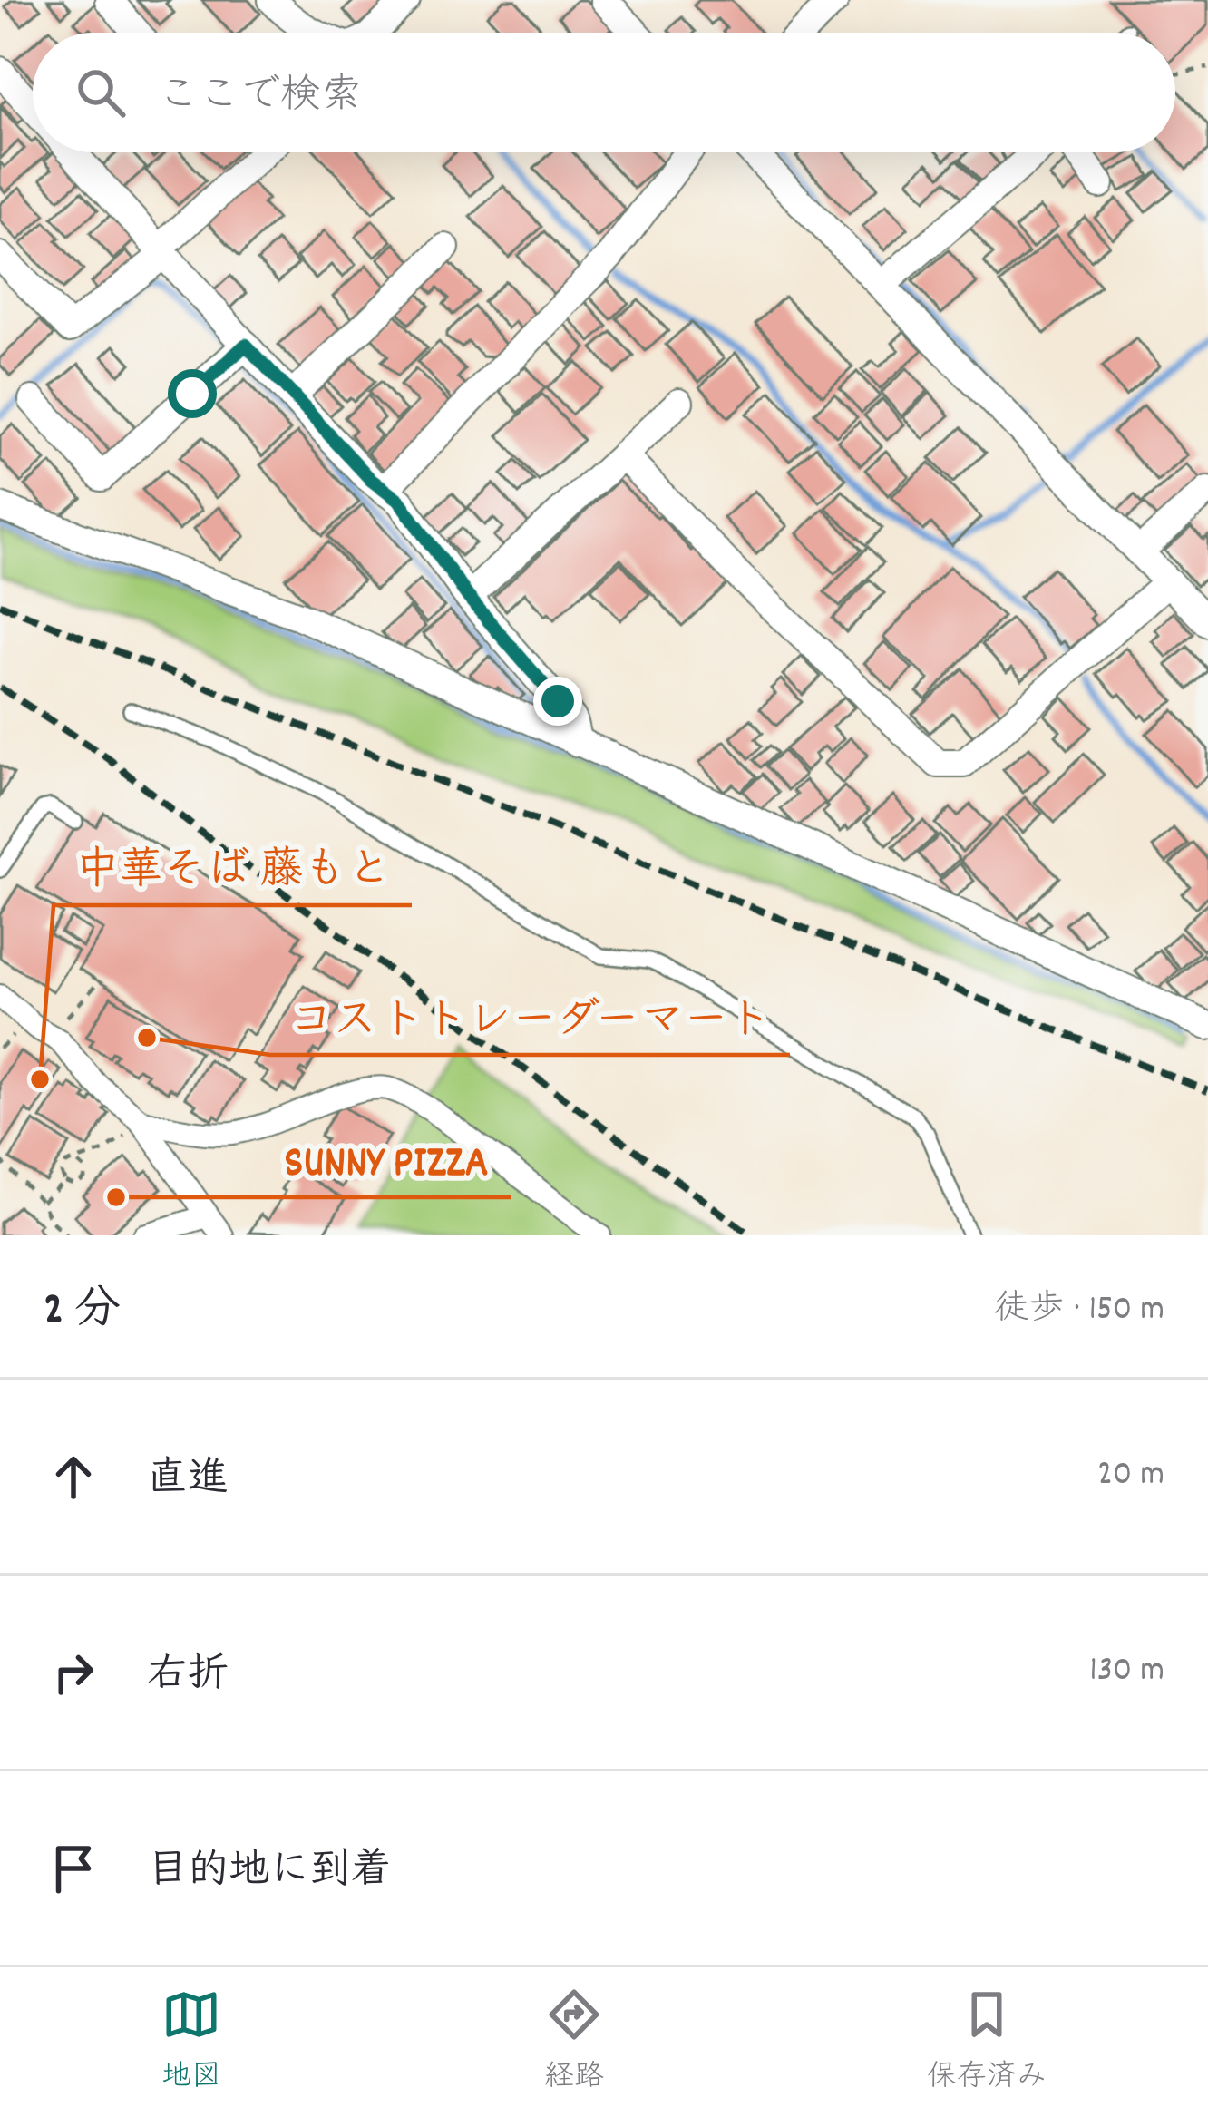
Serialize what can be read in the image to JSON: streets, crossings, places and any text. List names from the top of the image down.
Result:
{
  "places": ["コストトレーダーマート", "中華そば 藤もと", "SUNNY PIZZA"],
  "page": {
    "search": "ここで検索",
    "heading": ["2 分", "徒歩 · 150 m"],
    "list": [
      ["直進", "20 m"],
      ["右折", "130 m"],
      "目的地に到着"
    ],
    "nav": ["地図", "経路", "保存済み"]
  }
}
